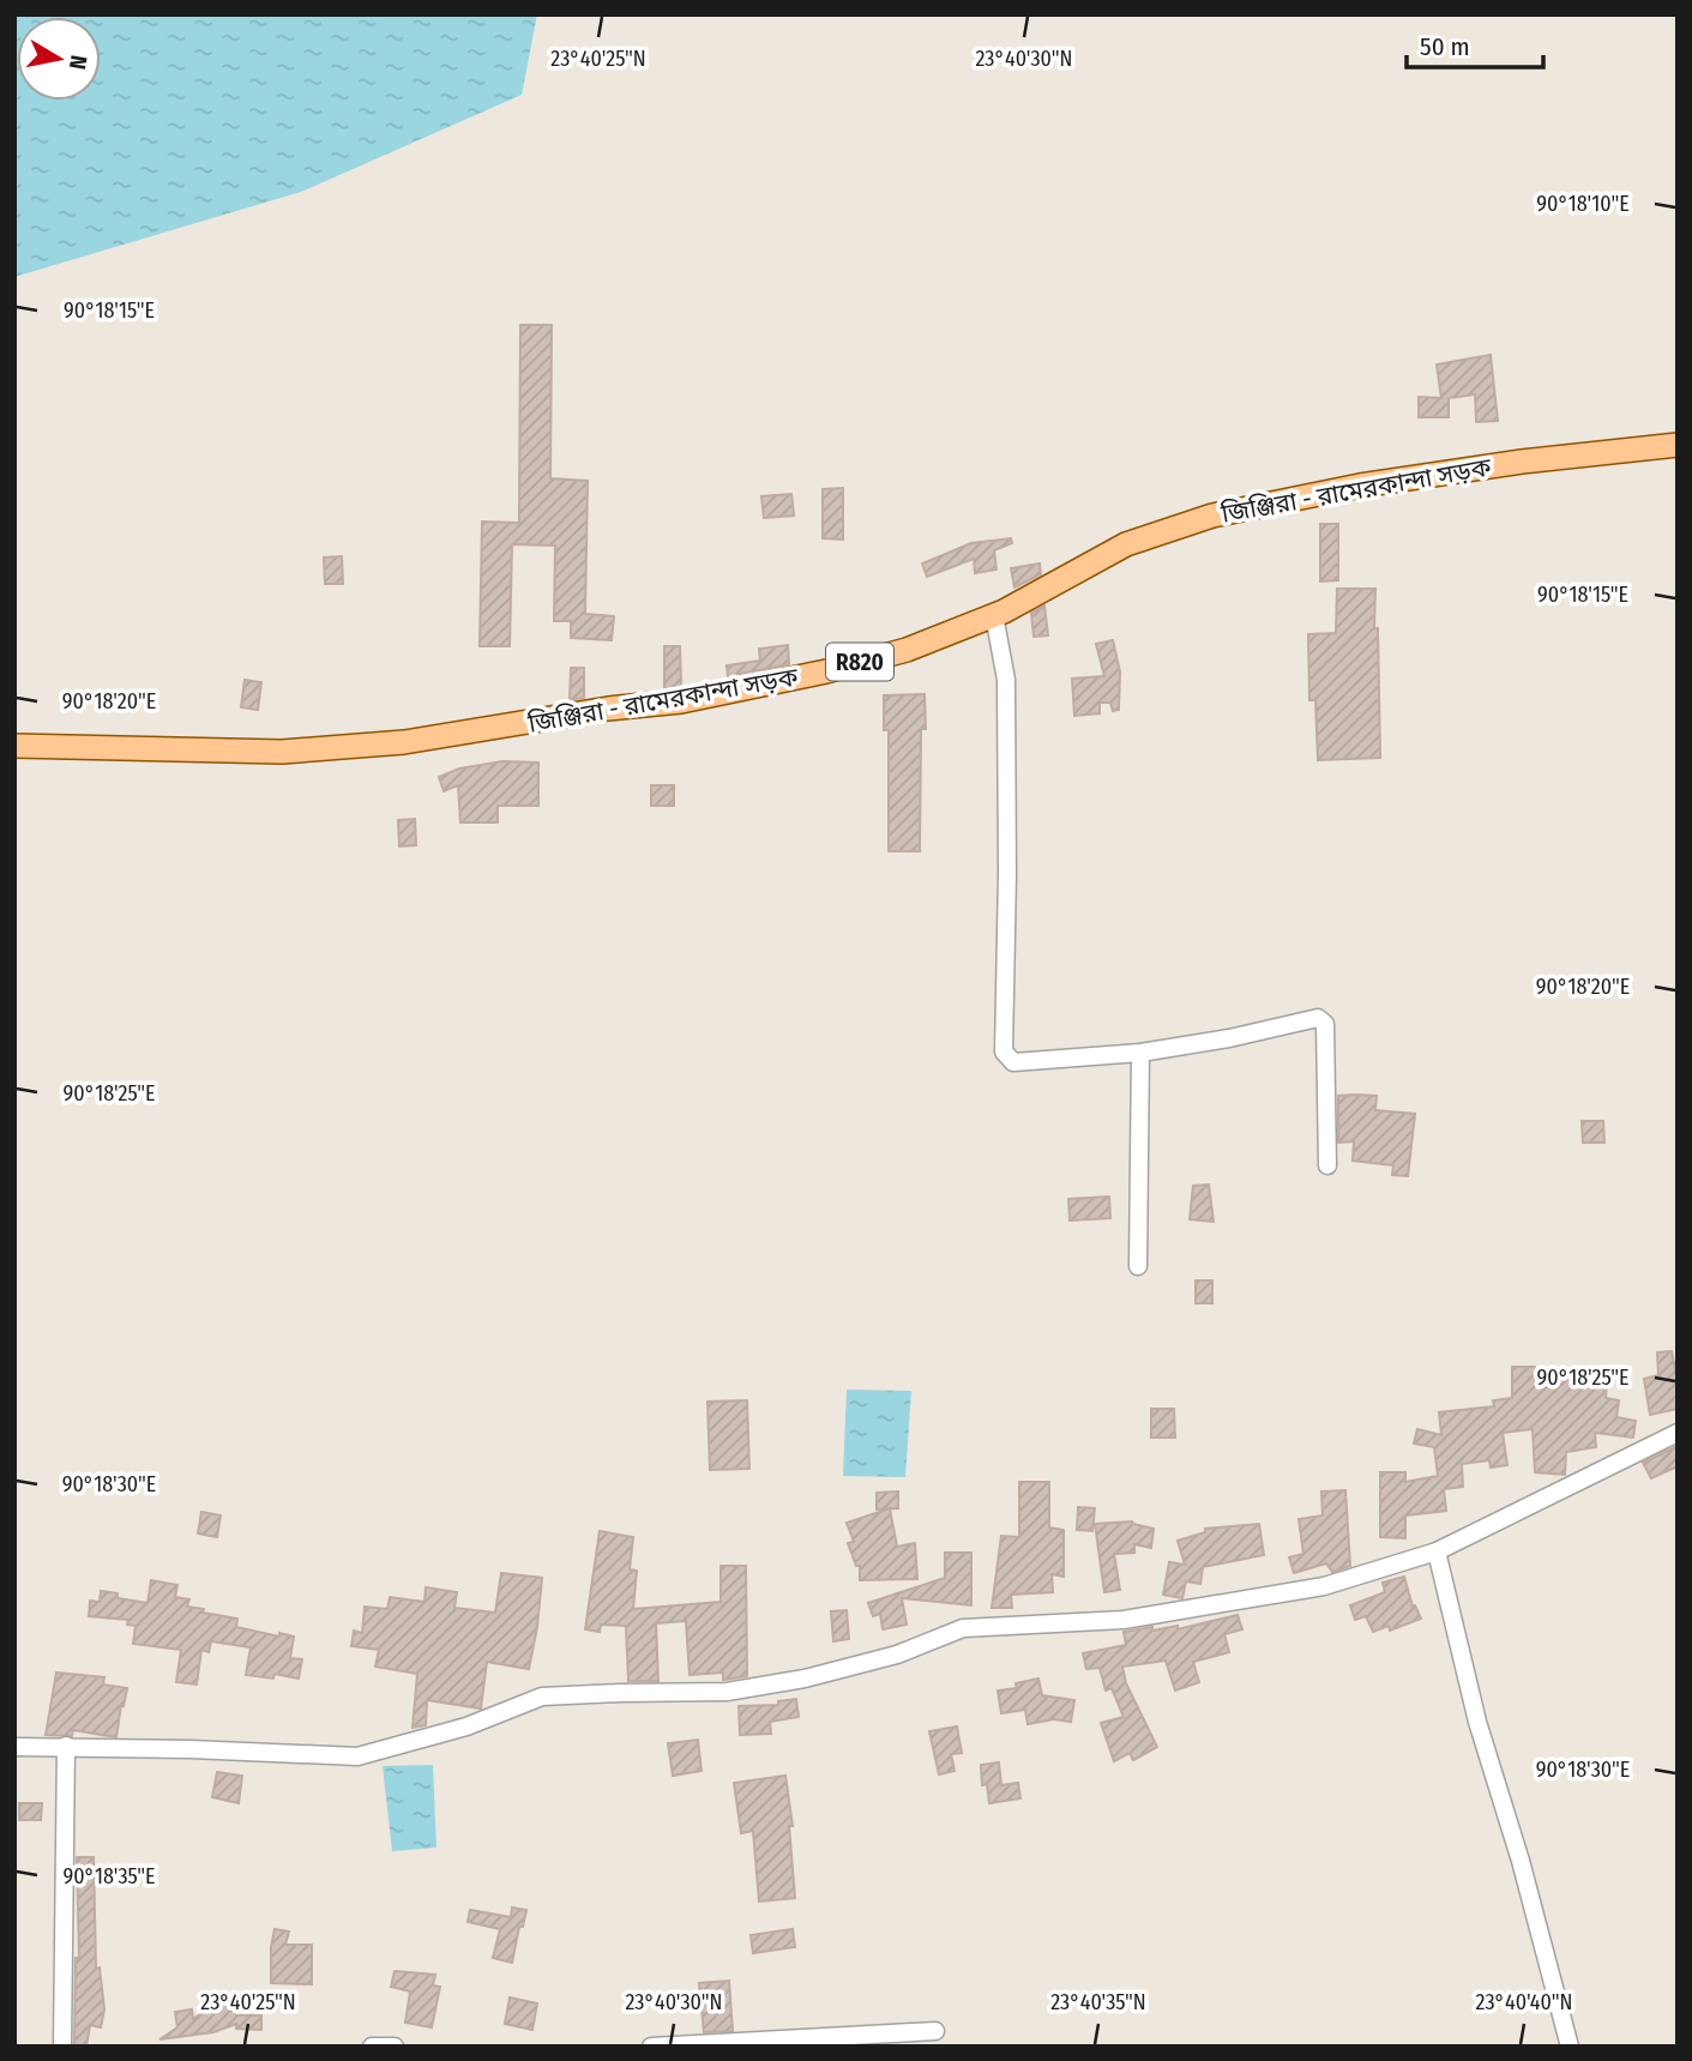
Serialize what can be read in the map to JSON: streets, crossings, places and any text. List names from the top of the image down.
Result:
{
  "streets": {
    "main road": ["জিঞ্জিরা - রামেরকান্দা সড়ক", "R820"]
  },
  "scale_bar": "50 m",
  "north": "right",
  "coordinates": [
    "23°40'25\"N",
    "23°40'30\"N",
    "90°18'10\"E",
    "90°18'15\"E",
    "90°18'20\"E",
    "90°18'25\"E",
    "90°18'30\"E",
    "90°18'35\"E",
    "23°40'35\"N",
    "23°40'40\"N"
  ]
}
